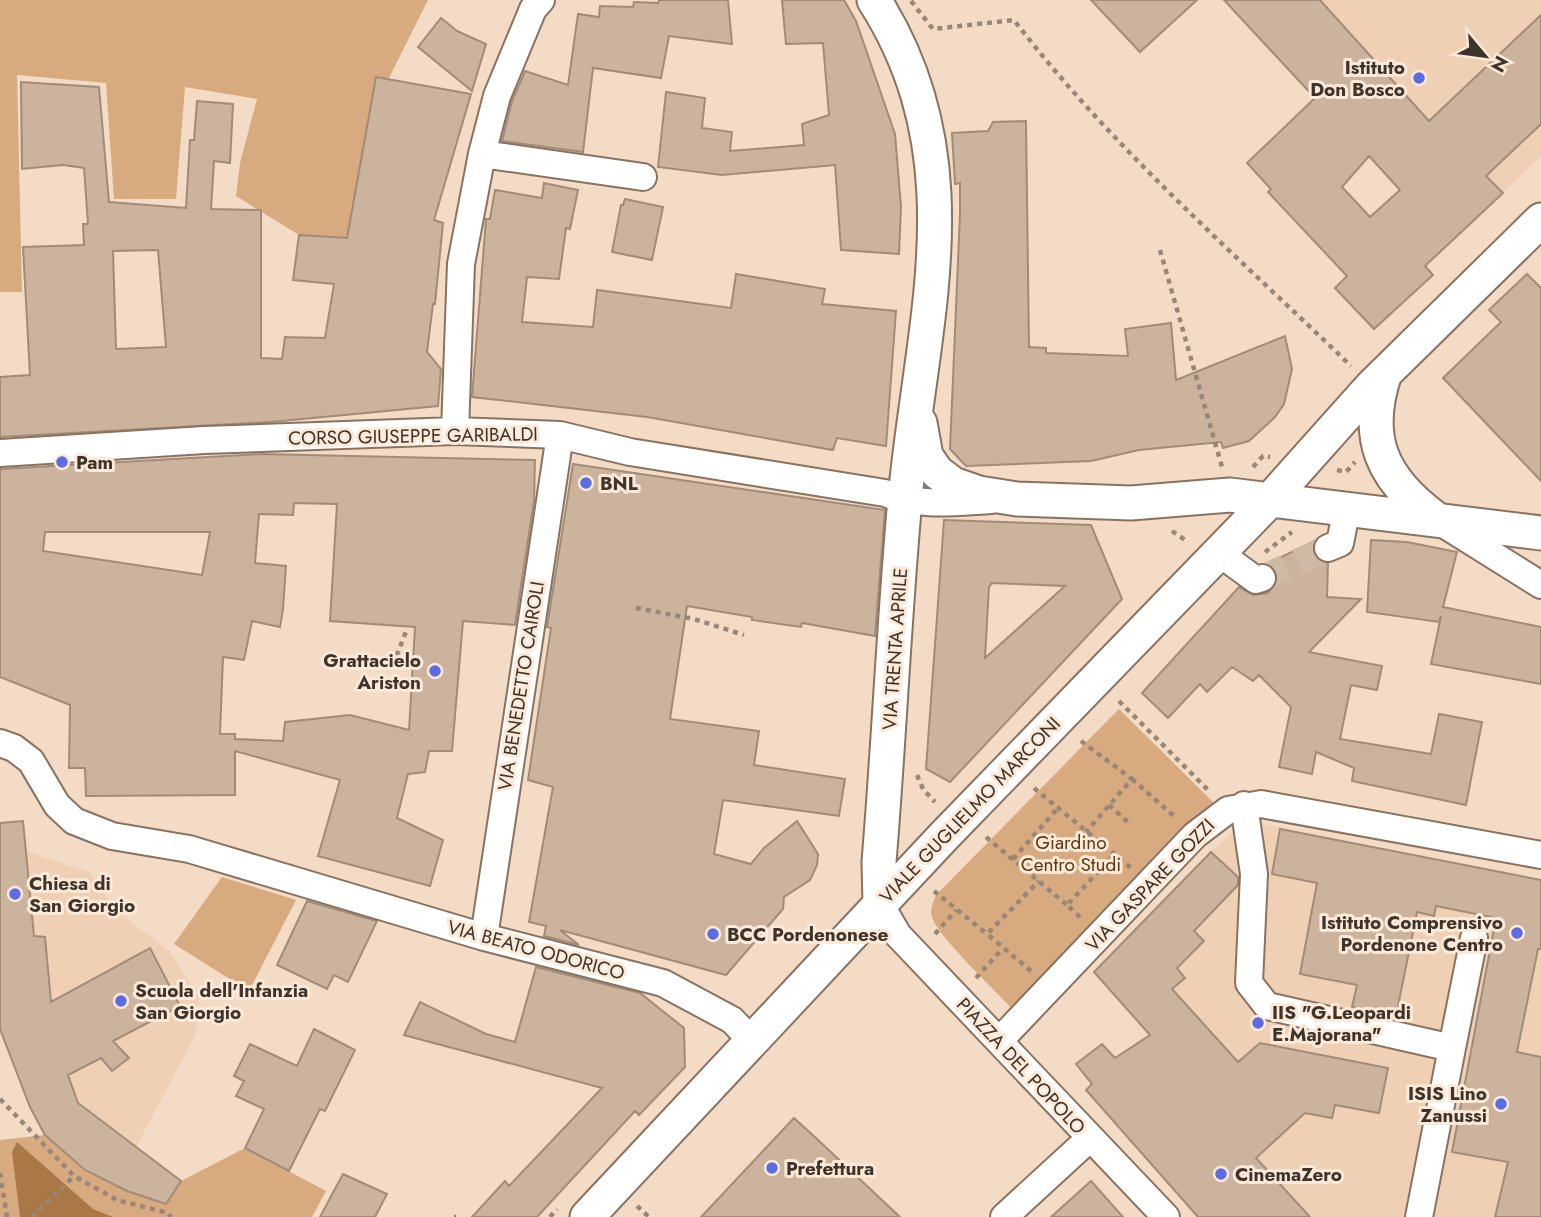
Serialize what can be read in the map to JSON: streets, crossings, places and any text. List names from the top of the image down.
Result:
{
  "streets": {
    "main road": ["VIA TRENTA APRILE", "VIALE GUGLIELMO MARCONI"],
    "street": [
      "CORSO GIUSEPPE GARIBALDI",
      "VIA BENEDETTO CAIROLI",
      "VIA GASPARE GOZZI",
      "VIA BEATO ODORICO",
      "PIAZZA DEL POPOLO"
    ]
  },
  "crossings": [
    ["CORSO GIUSEPPE GARIBALDI", "VIA TRENTA APRILE"],
    ["CORSO GIUSEPPE GARIBALDI", "VIA BENEDETTO CAIROLI"],
    ["VIA TRENTA APRILE", "VIALE GUGLIELMO MARCONI"],
    ["VIA TRENTA APRILE", "PIAZZA DEL POPOLO"],
    ["VIA BENEDETTO CAIROLI", "VIA BEATO ODORICO"],
    ["VIALE GUGLIELMO MARCONI", "VIA BEATO ODORICO"],
    ["VIALE GUGLIELMO MARCONI", "PIAZZA DEL POPOLO"],
    ["VIA GASPARE GOZZI", "PIAZZA DEL POPOLO"]
  ],
  "parks": ["Giardino Centro Studi"],
  "places": [
    "Istituto Don Bosco",
    "Pam",
    "BNL",
    "Grattacielo Ariston",
    "Chiesa di San Giorgio",
    "Istituto Comprensivo Pordenone Centro",
    "BCC Pordenonese",
    "Scuola dell'Infanzia San Giorgio",
    "IIS \"G.Leopardi E.Majorana\"",
    "ISIS Lino Zanussi",
    "Prefettura",
    "CinemaZero"
  ],
  "north": "bottom right"
}
